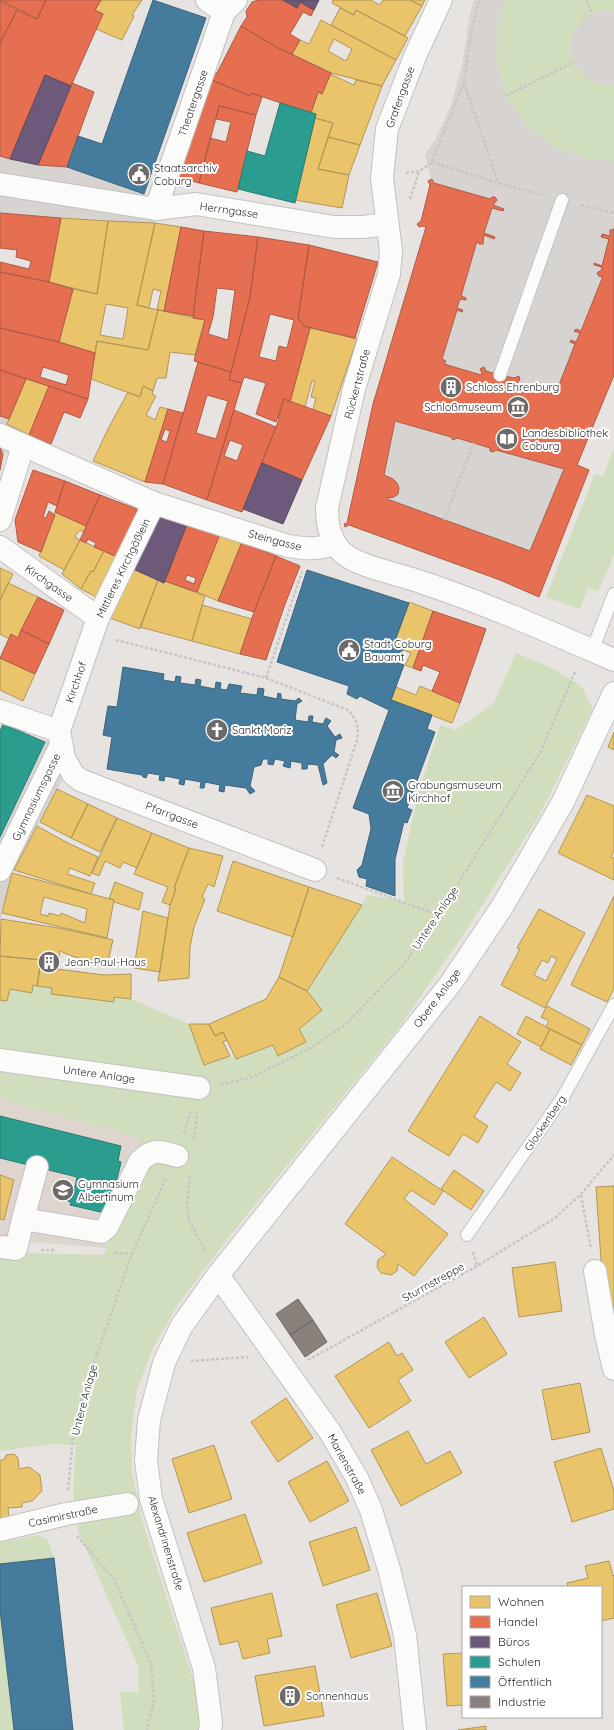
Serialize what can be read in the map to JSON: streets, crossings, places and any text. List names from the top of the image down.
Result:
{
  "streets": {
    "street": [
      "Grafengasse",
      "Theatergasse",
      "Herrngasse",
      "Rückertstraße",
      "Steingasse",
      "Mittleres Kirchgäßlein",
      "Kirchgasse",
      "Kirchhof",
      "Gymnasiumsgasse",
      "Pfarrgasse",
      "Untere Anlage",
      "Obere Anlage",
      "Marienstraße",
      "Casimirstraße",
      "Alexandrinenstraße"
    ],
    "lane": ["Glockenberg"],
    "path": ["Sturmstreppe"]
  },
  "crossings": [
    ["Grafengasse", "Herrngasse"],
    ["Grafengasse", "Rückertstraße"],
    ["Theatergasse", "Herrngasse"],
    ["Herrngasse", "Rückertstraße"],
    ["Rückertstraße", "Steingasse"],
    ["Steingasse", "Mittleres Kirchgäßlein"],
    ["Mittleres Kirchgäßlein", "Kirchgasse"],
    ["Mittleres Kirchgäßlein", "Kirchhof"],
    ["Kirchgasse", "Kirchhof"],
    ["Kirchhof", "Gymnasiumsgasse"],
    ["Kirchhof", "Pfarrgasse"],
    ["Gymnasiumsgasse", "Pfarrgasse"],
    ["Untere Anlage", "Casimirstraße"],
    ["Obere Anlage", "Marienstraße"],
    ["Obere Anlage", "Alexandrinenstraße"],
    ["Sturmstreppe", "Marienstraße"],
    ["Marienstraße", "Alexandrinenstraße"]
  ],
  "places": {
    "public building": ["Staatsarchiv Coburg", "Stadt Coburg Bauamt"],
    "building": ["Schloss Ehrenburg", "Jean-Paul-Haus", "Sonnenhaus"],
    "museum": ["Schloßmuseum", "Grabungsmuseum Kirchhof"],
    "library": ["Landesbibliothek Coburg"],
    "church": ["Sankt Moriz"],
    "school or university": ["Gymnasium Albertinum"]
  },
  "legend": [
    "Wohnen",
    "Handel",
    "Büros",
    "Schulen",
    "Öffentlich",
    "Industrie"
  ]
}
